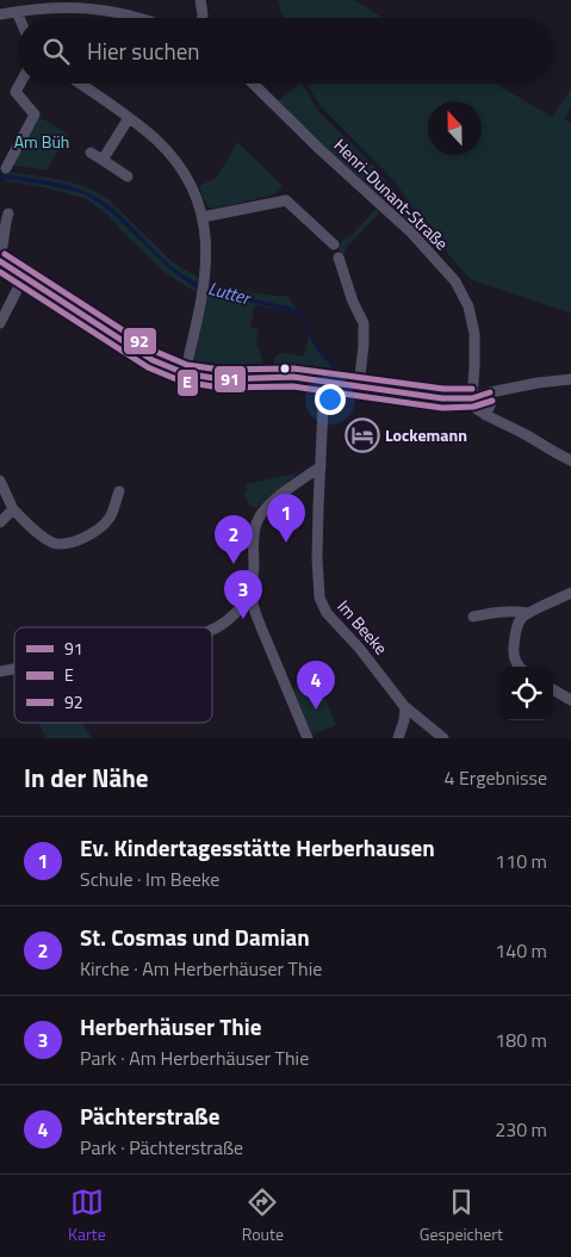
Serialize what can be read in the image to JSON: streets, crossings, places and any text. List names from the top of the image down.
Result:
{
  "streets": {
    "street": ["Henri-Dunant-Straße", "Im Beeke"]
  },
  "water": ["Lutter"],
  "parks": ["Am Büh"],
  "places": {
    "hotel": ["Lockemann"]
  },
  "lines": ["transit line 92", "transit line 91", "transit line E"],
  "legend": ["91", "E", "92"],
  "north": "top",
  "page": {
    "search": "Hier suchen",
    "pins": [
      "1",
      "2",
      "3",
      "4"
    ],
    "heading": ["In der Nähe", "4 Ergebnisse"],
    "list": [
      {
        "mark": "1",
        "name": "Ev. Kindertagesstätte Herberhausen",
        "note": "Schule · Im Beeke",
        "value": "110 m"
      },
      {
        "mark": "2",
        "name": "St. Cosmas und Damian",
        "note": "Kirche · Am Herberhäuser Thie",
        "value": "140 m"
      },
      {
        "mark": "3",
        "name": "Herberhäuser Thie",
        "note": "Park · Am Herberhäuser Thie",
        "value": "180 m"
      },
      {
        "mark": "4",
        "name": "Pächterstraße",
        "note": "Park · Pächterstraße",
        "value": "230 m"
      }
    ],
    "nav": ["Karte", "Route", "Gespeichert"]
  }
}
